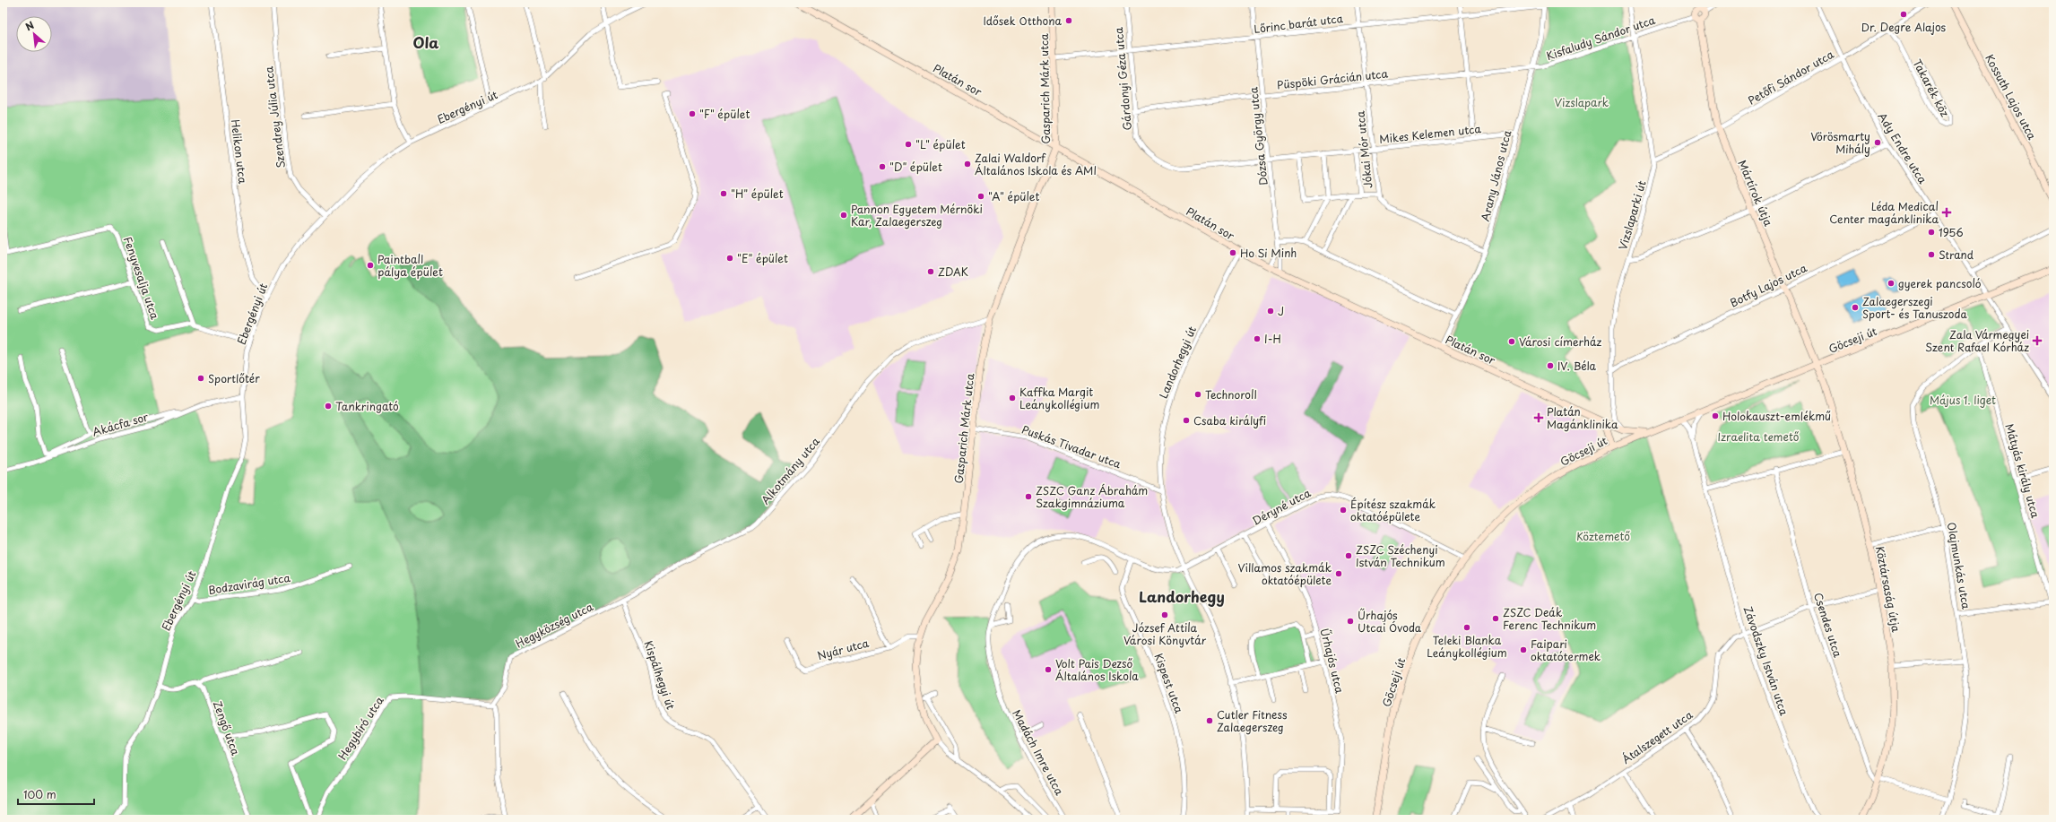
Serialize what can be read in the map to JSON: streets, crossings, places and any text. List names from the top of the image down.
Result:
{
  "streets": {
    "street": [
      "Lőrinc barát utca",
      "Kisfaludy Sándor utca",
      "Petőfi Sándor utca",
      "Gárdonyi Géza utca",
      "Püspöki Grácián utca",
      "Platán sor",
      "Takarék köz",
      "Gasparich Márk utca",
      "Kossuth Lajos utca",
      "Ebergényi út",
      "Szendrey Júlia utca",
      "Mikes Kelemen utca",
      "Dózsa György utca",
      "Ady Endre utca",
      "Jókai Mór utca",
      "Helikon utca",
      "Arany János utca",
      "Mártírok útja",
      "Vizslaparki út",
      "Fenyvesalja utca",
      "Botfy Lajos utca",
      "Göcseji út",
      "Landorhegyi út",
      "Akácfa sor",
      "Puskás Tivadar utca",
      "Alkotmány utca",
      "Mátyás király utca",
      "Déryné utca",
      "Olajmunkás utca",
      "Bodzavirág utca",
      "Köztársaság útja",
      "Hegyközség utca",
      "Csendes utca",
      "Nyár utca",
      "Űrhajós utca",
      "Závodszky István utca",
      "Kispálhegyi út",
      "Kispest utca",
      "Zengő utca",
      "Hegybíró utca",
      "Átalszegett utca",
      "Madách Imre utca"
    ]
  },
  "crossings": [
    ["Lőrinc barát utca", "Gárdonyi Géza utca"],
    ["Lőrinc barát utca", "Gasparich Márk utca"],
    ["Lőrinc barát utca", "Dózsa György utca"],
    ["Lőrinc barát utca", "Jókai Mór utca"],
    ["Lőrinc barát utca", "Arany János utca"],
    ["Kisfaludy Sándor utca", "Püspöki Grácián utca"],
    ["Kisfaludy Sándor utca", "Arany János utca"],
    ["Kisfaludy Sándor utca", "Vizslaparki út"],
    ["Petőfi Sándor utca", "Takarék köz"],
    ["Petőfi Sándor utca", "Ady Endre utca"],
    ["Petőfi Sándor utca", "Mártírok útja"],
    ["Petőfi Sándor utca", "Vizslaparki út"],
    ["Gárdonyi Géza utca", "Püspöki Grácián utca"],
    ["Gárdonyi Géza utca", "Mikes Kelemen utca"],
    ["Püspöki Grácián utca", "Dózsa György utca"],
    ["Püspöki Grácián utca", "Jókai Mór utca"],
    ["Püspöki Grácián utca", "Arany János utca"],
    ["Platán sor", "Gasparich Márk utca"],
    ["Platán sor", "Dózsa György utca"],
    ["Platán sor", "Arany János utca"],
    ["Platán sor", "Vizslaparki út"],
    ["Platán sor", "Göcseji út"],
    ["Platán sor", "Landorhegyi út"],
    ["Gasparich Márk utca", "Puskás Tivadar utca"],
    ["Gasparich Márk utca", "Alkotmány utca"],
    ["Gasparich Márk utca", "Nyár utca"],
    ["Ebergényi út", "Szendrey Júlia utca"],
    ["Ebergényi út", "Helikon utca"],
    ["Ebergényi út", "Fenyvesalja utca"],
    ["Ebergényi út", "Akácfa sor"],
    ["Ebergényi út", "Bodzavirág utca"],
    ["Mikes Kelemen utca", "Dózsa György utca"],
    ["Mikes Kelemen utca", "Jókai Mór utca"],
    ["Mikes Kelemen utca", "Arany János utca"],
    ["Ady Endre utca", "Botfy Lajos utca"],
    ["Ady Endre utca", "Göcseji út"],
    ["Ady Endre utca", "Olajmunkás utca"],
    ["Jókai Mór utca", "Arany János utca"],
    ["Mártírok útja", "Botfy Lajos utca"],
    ["Mártírok útja", "Göcseji út"],
    ["Mártírok útja", "Köztársaság útja"],
    ["Vizslaparki út", "Botfy Lajos utca"],
    ["Göcseji út", "Déryné utca"],
    ["Göcseji út", "Köztársaság útja"],
    ["Göcseji út", "Závodszky István utca"],
    ["Landorhegyi út", "Puskás Tivadar utca"],
    ["Landorhegyi út", "Déryné utca"],
    ["Landorhegyi út", "Madách Imre utca"],
    ["Alkotmány utca", "Hegyközség utca"],
    ["Alkotmány utca", "Kispálhegyi út"],
    ["Mátyás király utca", "Olajmunkás utca"],
    ["Déryné utca", "Űrhajós utca"],
    ["Déryné utca", "Madách Imre utca"],
    ["Köztársaság útja", "Csendes utca"],
    ["Köztársaság útja", "Átalszegett utca"],
    ["Hegyközség utca", "Kispálhegyi út"],
    ["Hegyközség utca", "Hegybíró utca"],
    ["Csendes utca", "Átalszegett utca"],
    ["Závodszky István utca", "Átalszegett utca"],
    ["Kispest utca", "Madách Imre utca"]
  ],
  "districts": ["Ola", "Landorhegy"],
  "parks": [
    "Vizslapark",
    "Május 1. liget",
    "Izraelita temető",
    "Köztemető"
  ],
  "places": {
    "other": [
      "Dr. Degre Alajos",
      "Idősek Otthona",
      "\"F\" épület",
      "Vörösmarty Mihály",
      "\"L\" épület",
      "Zalai Waldorf Általános Iskola és AMI",
      "\"D\" épület",
      "\"H\" épület",
      "\"A\" épület",
      "Pannon Egyetem Mérnöki Kar, Zalaegerszeg",
      "1956",
      "Ho Si Minh",
      "Strand",
      "\"E\" épület",
      "Paintball pálya épület",
      "ZDAK",
      "gyerek pancsoló",
      "Zalaegerszegi Sport- és Tanuszoda",
      "J",
      "I-H",
      "Városi címerház",
      "IV. Béla",
      "Sportlőtér",
      "Technoroll",
      "Kaffka Margit Leánykollégium",
      "Tankringató",
      "Holokauszt-emlékmű",
      "Csaba királyfi",
      "ZSZC Ganz Ábrahám Szakgimnáziuma",
      "Építész szakmák oktatóépülete",
      "ZSZC Széchenyi István Technikum",
      "Villamos szakmák oktatóépülete",
      "József Attila Városi Könyvtár",
      "ZSZC Deák Ferenc Technikum",
      "Űrhajós Utcai Óvoda",
      "Teleki Blanka Leánykollégium",
      "Faipari oktatótermek",
      "Volt Pais Dezső Általános Iskola",
      "Cutler Fitness Zalaegerszeg"
    ],
    "health": ["Léda Medical Center magánklinika", "Zala Vármegyei Szent Rafael Kórház", "Platán Magánklinika"]
  },
  "scale_bar": "100 m",
  "north": "top left"
}
